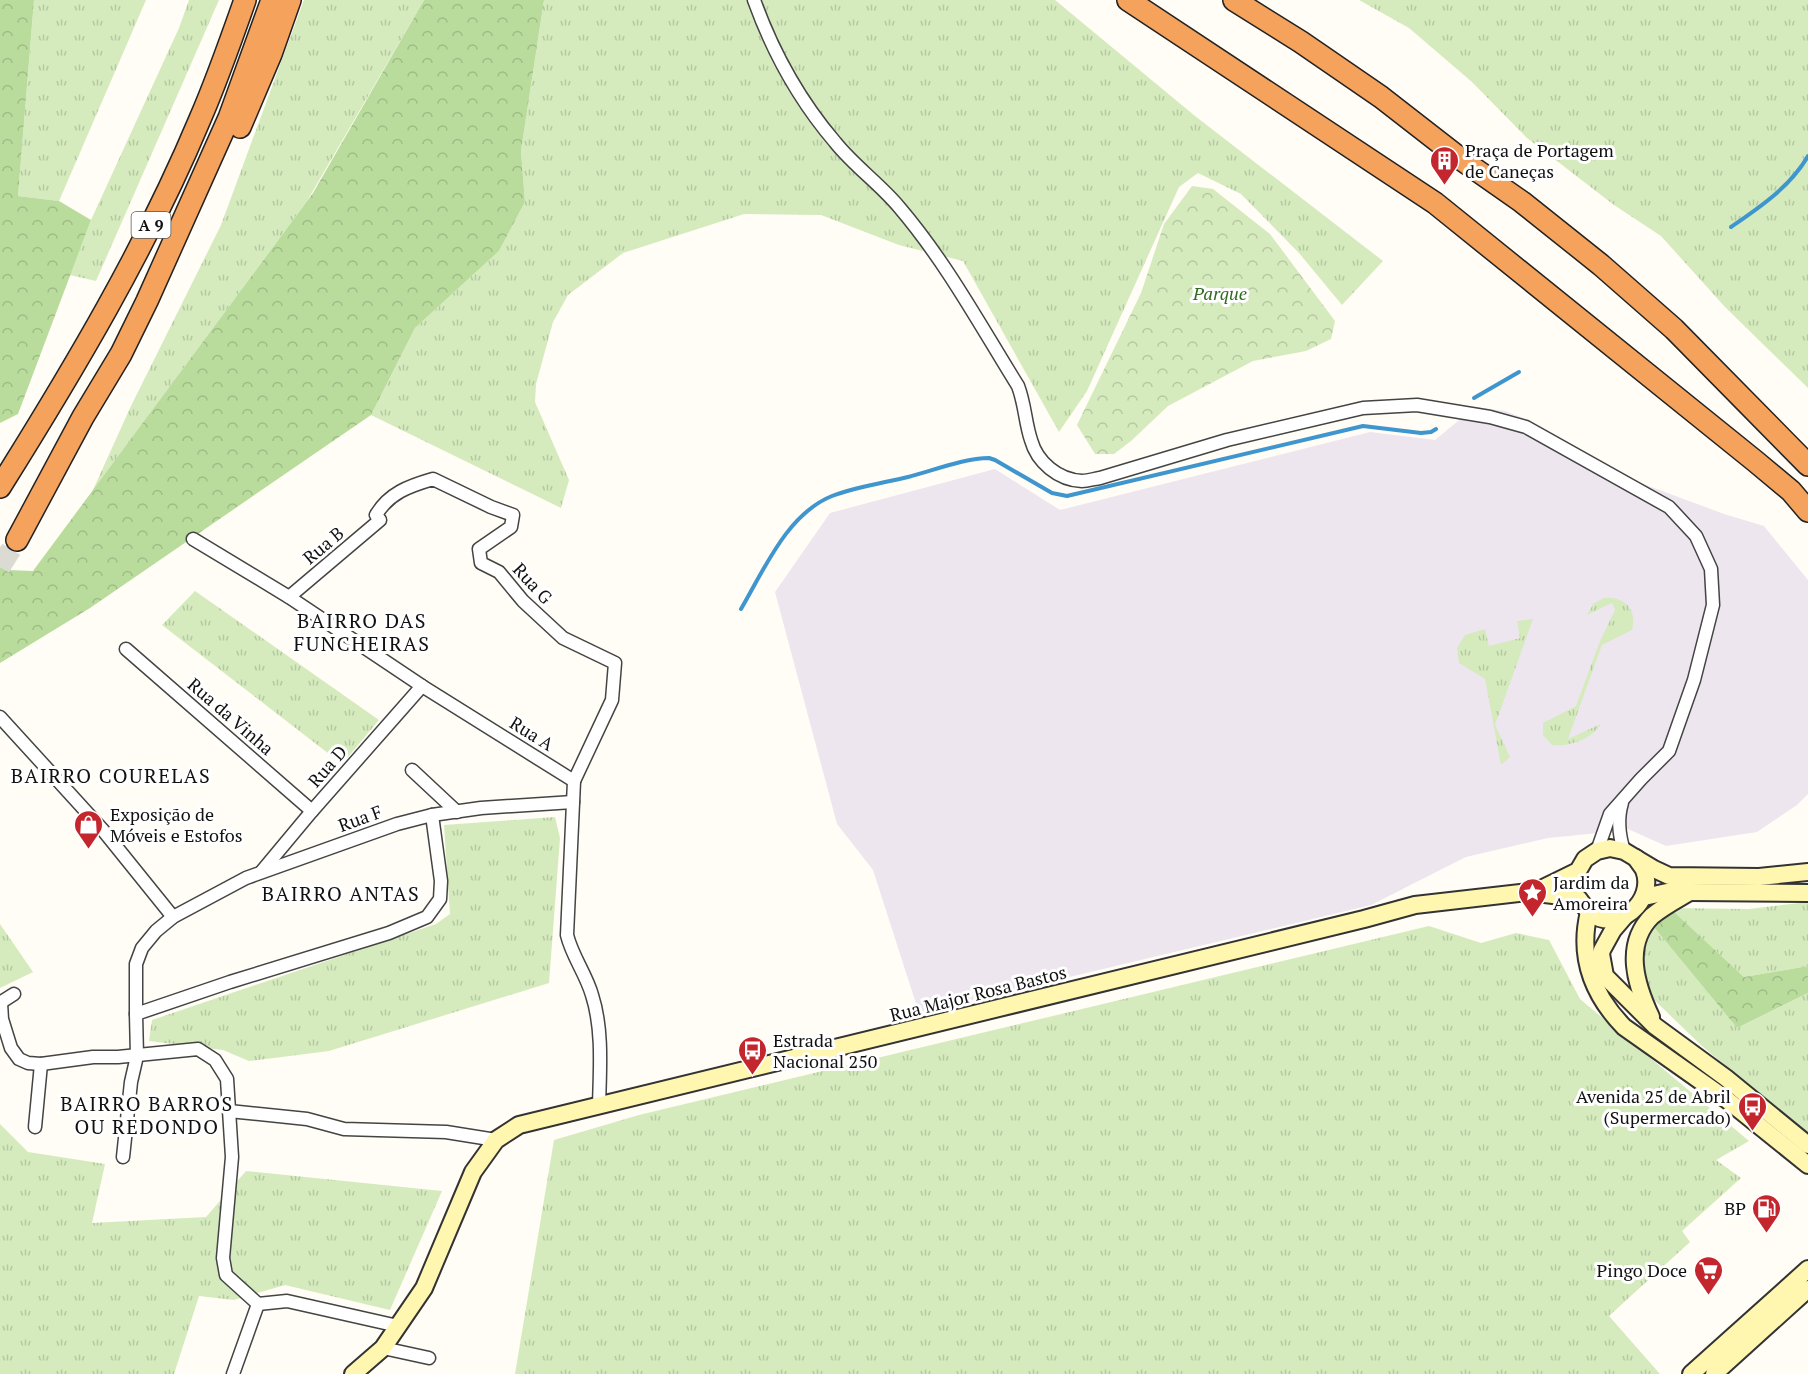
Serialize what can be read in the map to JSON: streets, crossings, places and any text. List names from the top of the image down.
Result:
{
  "streets": {
    "highway": ["A 9"],
    "main road": ["Rua Major Rosa Bastos"],
    "street": [
      "Rua B",
      "Rua G",
      "Rua da Vinha",
      "Rua A",
      "Rua D",
      "Rua F"
    ]
  },
  "crossings": [
    ["Rua B", "Rua G"],
    ["Rua B", "Rua A"],
    ["Rua G", "Rua A"],
    ["Rua da Vinha", "Rua D"],
    ["Rua A", "Rua D"],
    ["Rua D", "Rua F"]
  ],
  "districts": [
    "BAIRRO DAS FUNCHEIRAS",
    "BAIRRO COURELAS",
    "BAIRRO ANTAS",
    "BAIRRO BARROS OU REDONDO"
  ],
  "parks": ["Parque"],
  "places": {
    "building": ["Praça de Portagem de Caneças"],
    "shop": ["Exposição de Móveis e Estofos"],
    "place": ["Jardim da Amoreira"],
    "bus stop": ["Estrada Nacional 250", "Avenida 25 de Abril (Supermercado)"],
    "fuel station": ["BP"],
    "supermarket": ["Pingo Doce"]
  }
}
